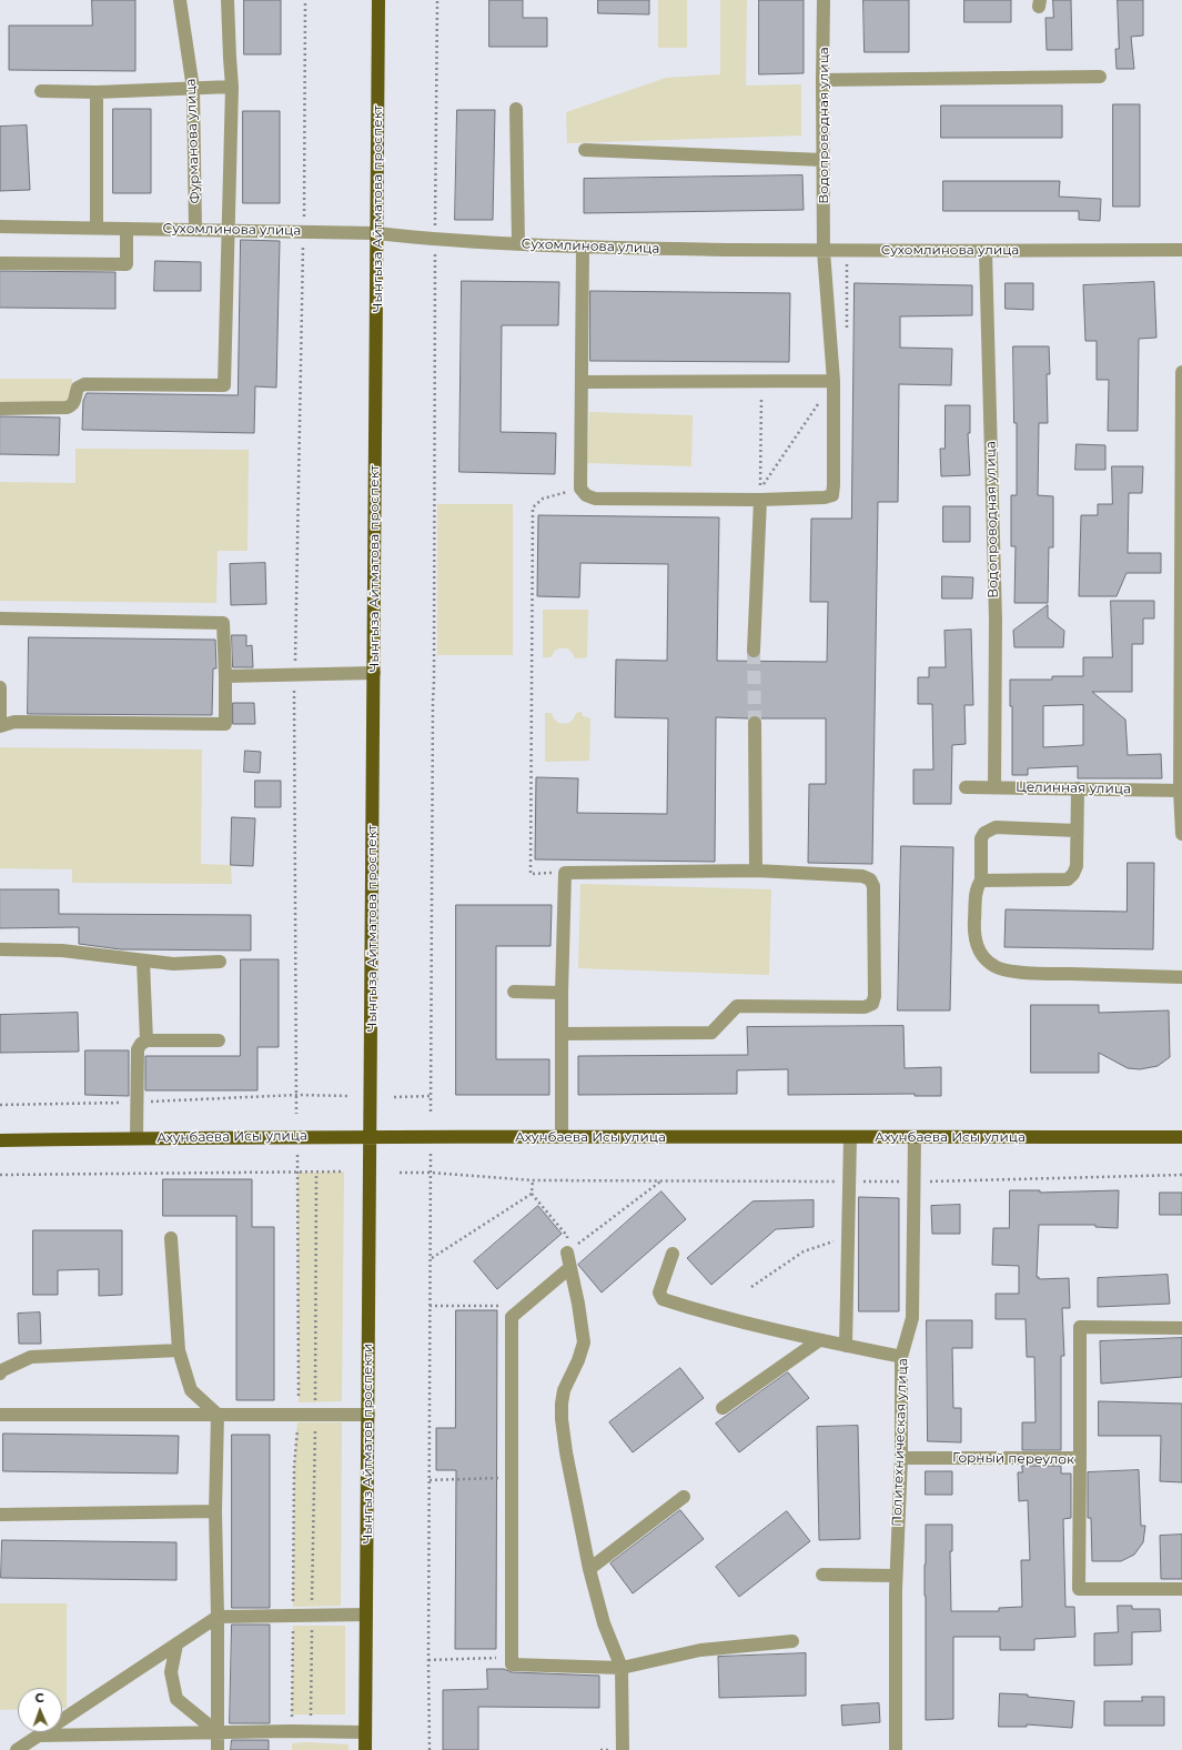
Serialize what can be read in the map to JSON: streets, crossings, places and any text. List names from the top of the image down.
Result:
{
  "streets": {
    "main road": ["Чынгыза Айтматова проспект", "Ахунбаева Исы улица", "Чынгыз Айтматов проспекти"],
    "street": [
      "Водопроводная улица",
      "Фурманова улица",
      "Сухомлинова улица",
      "Целинная улица",
      "Политехническая улица",
      "Горный переулок"
    ]
  },
  "crossings": [
    ["Водопроводная улица", "Сухомлинова улица"],
    ["Водопроводная улица", "Целинная улица"],
    ["Фурманова улица", "Сухомлинова улица"],
    ["Чынгыза Айтматова проспект", "Сухомлинова улица"],
    ["Чынгыза Айтматова проспект", "Ахунбаева Исы улица"],
    ["Чынгыза Айтматова проспект", "Чынгыз Айтматов проспекти"],
    ["Ахунбаева Исы улица", "Политехническая улица"],
    ["Ахунбаева Исы улица", "Чынгыз Айтматов проспекти"],
    ["Политехническая улица", "Горный переулок"]
  ],
  "north": "top"
}
